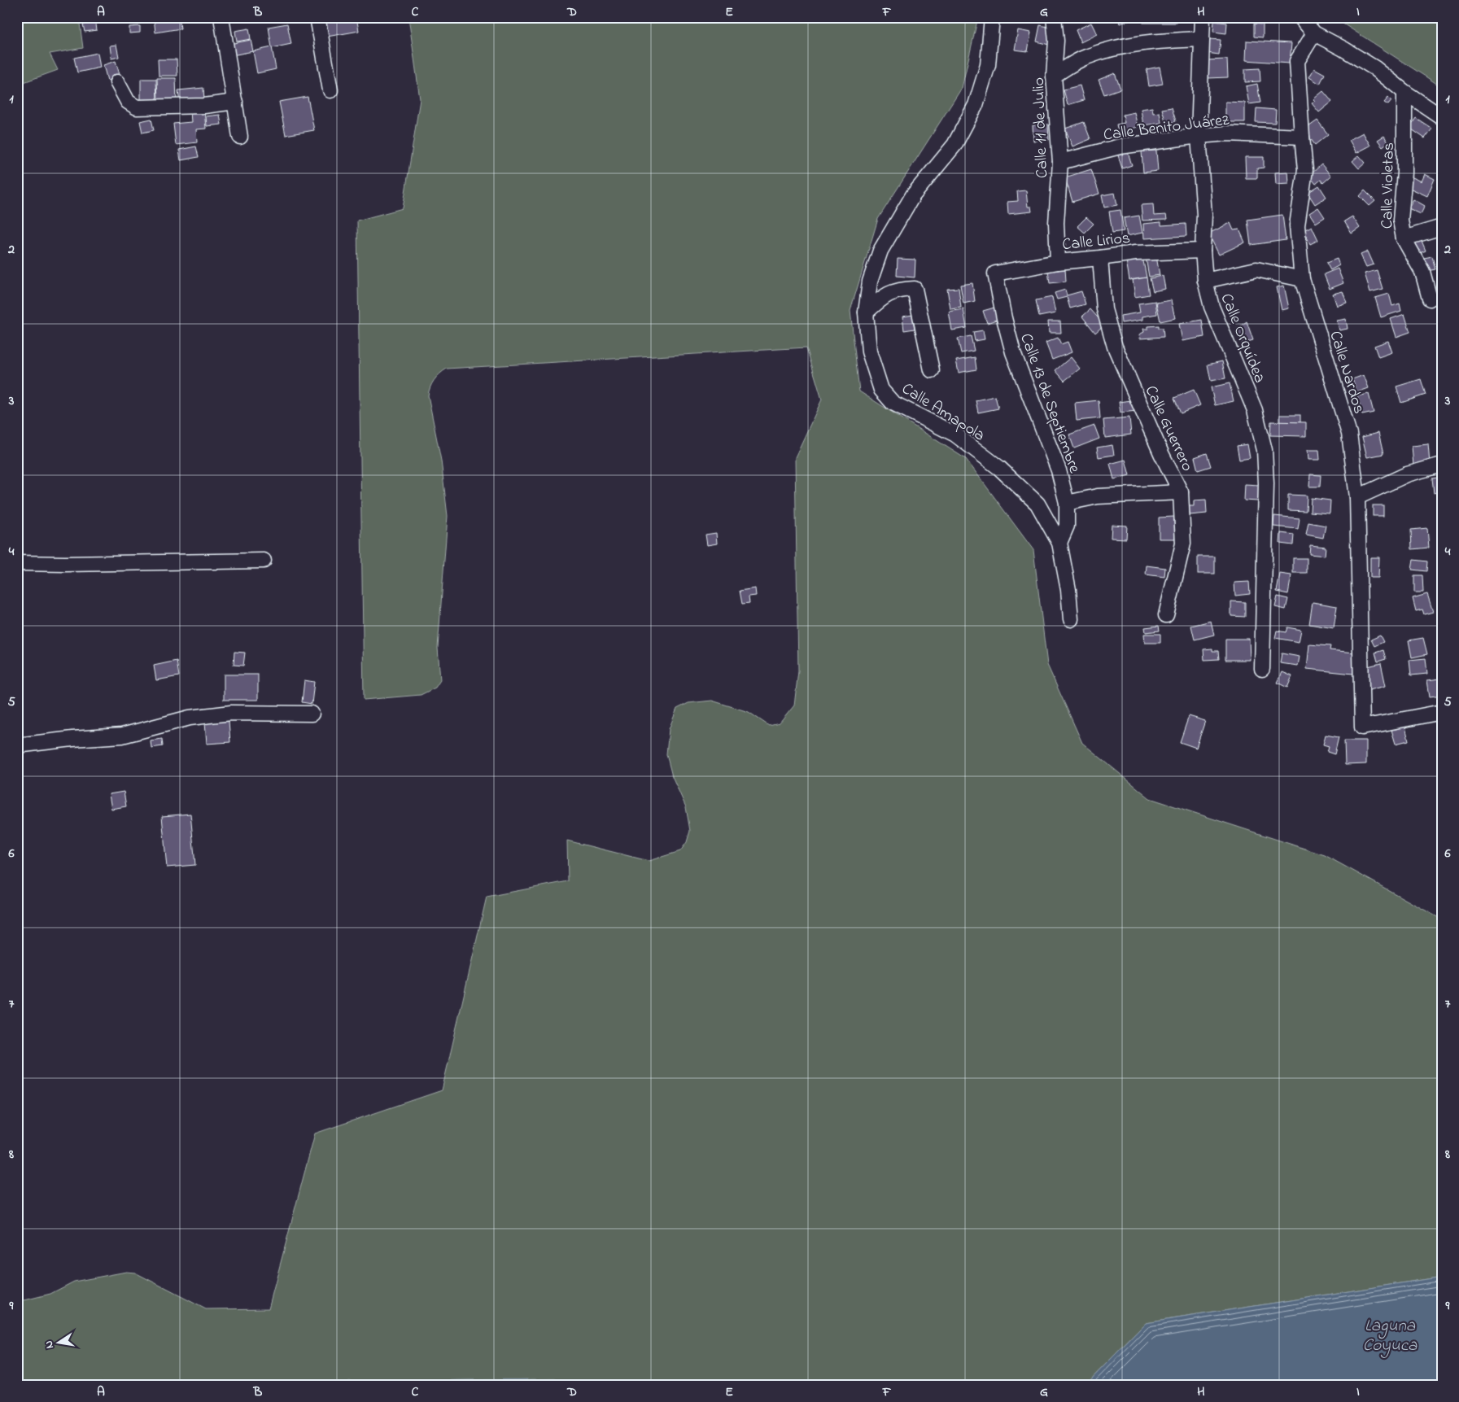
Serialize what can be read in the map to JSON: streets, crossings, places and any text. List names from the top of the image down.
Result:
{
  "streets": {
    "street": [
      "Calle Benito Juárez",
      "Calle 11 de Julio",
      "Calle Violetas",
      "Calle Lirios",
      "Calle Orquídea",
      "Calle Nardos",
      "Calle 13 de Septiembre",
      "Calle Amapola",
      "Calle Guerrero"
    ]
  },
  "crossings": [
    ["Calle Benito Juárez", "Calle 11 de Julio"],
    ["Calle Benito Juárez", "Calle Orquídea"],
    ["Calle Benito Juárez", "Calle Nardos"],
    ["Calle 11 de Julio", "Calle Lirios"],
    ["Calle Lirios", "Calle Orquídea"],
    ["Calle Lirios", "Calle 13 de Septiembre"],
    ["Calle Lirios", "Calle Guerrero"],
    ["Calle 13 de Septiembre", "Calle Amapola"]
  ],
  "water": ["Laguna Coyuca"],
  "north": "left",
  "grid": {
    "columns": [
      "A",
      "B",
      "C",
      "D",
      "E",
      "F",
      "G",
      "H",
      "I"
    ],
    "rows": [
      "1",
      "2",
      "3",
      "4",
      "5",
      "6",
      "7",
      "8",
      "9"
    ]
  }
}
